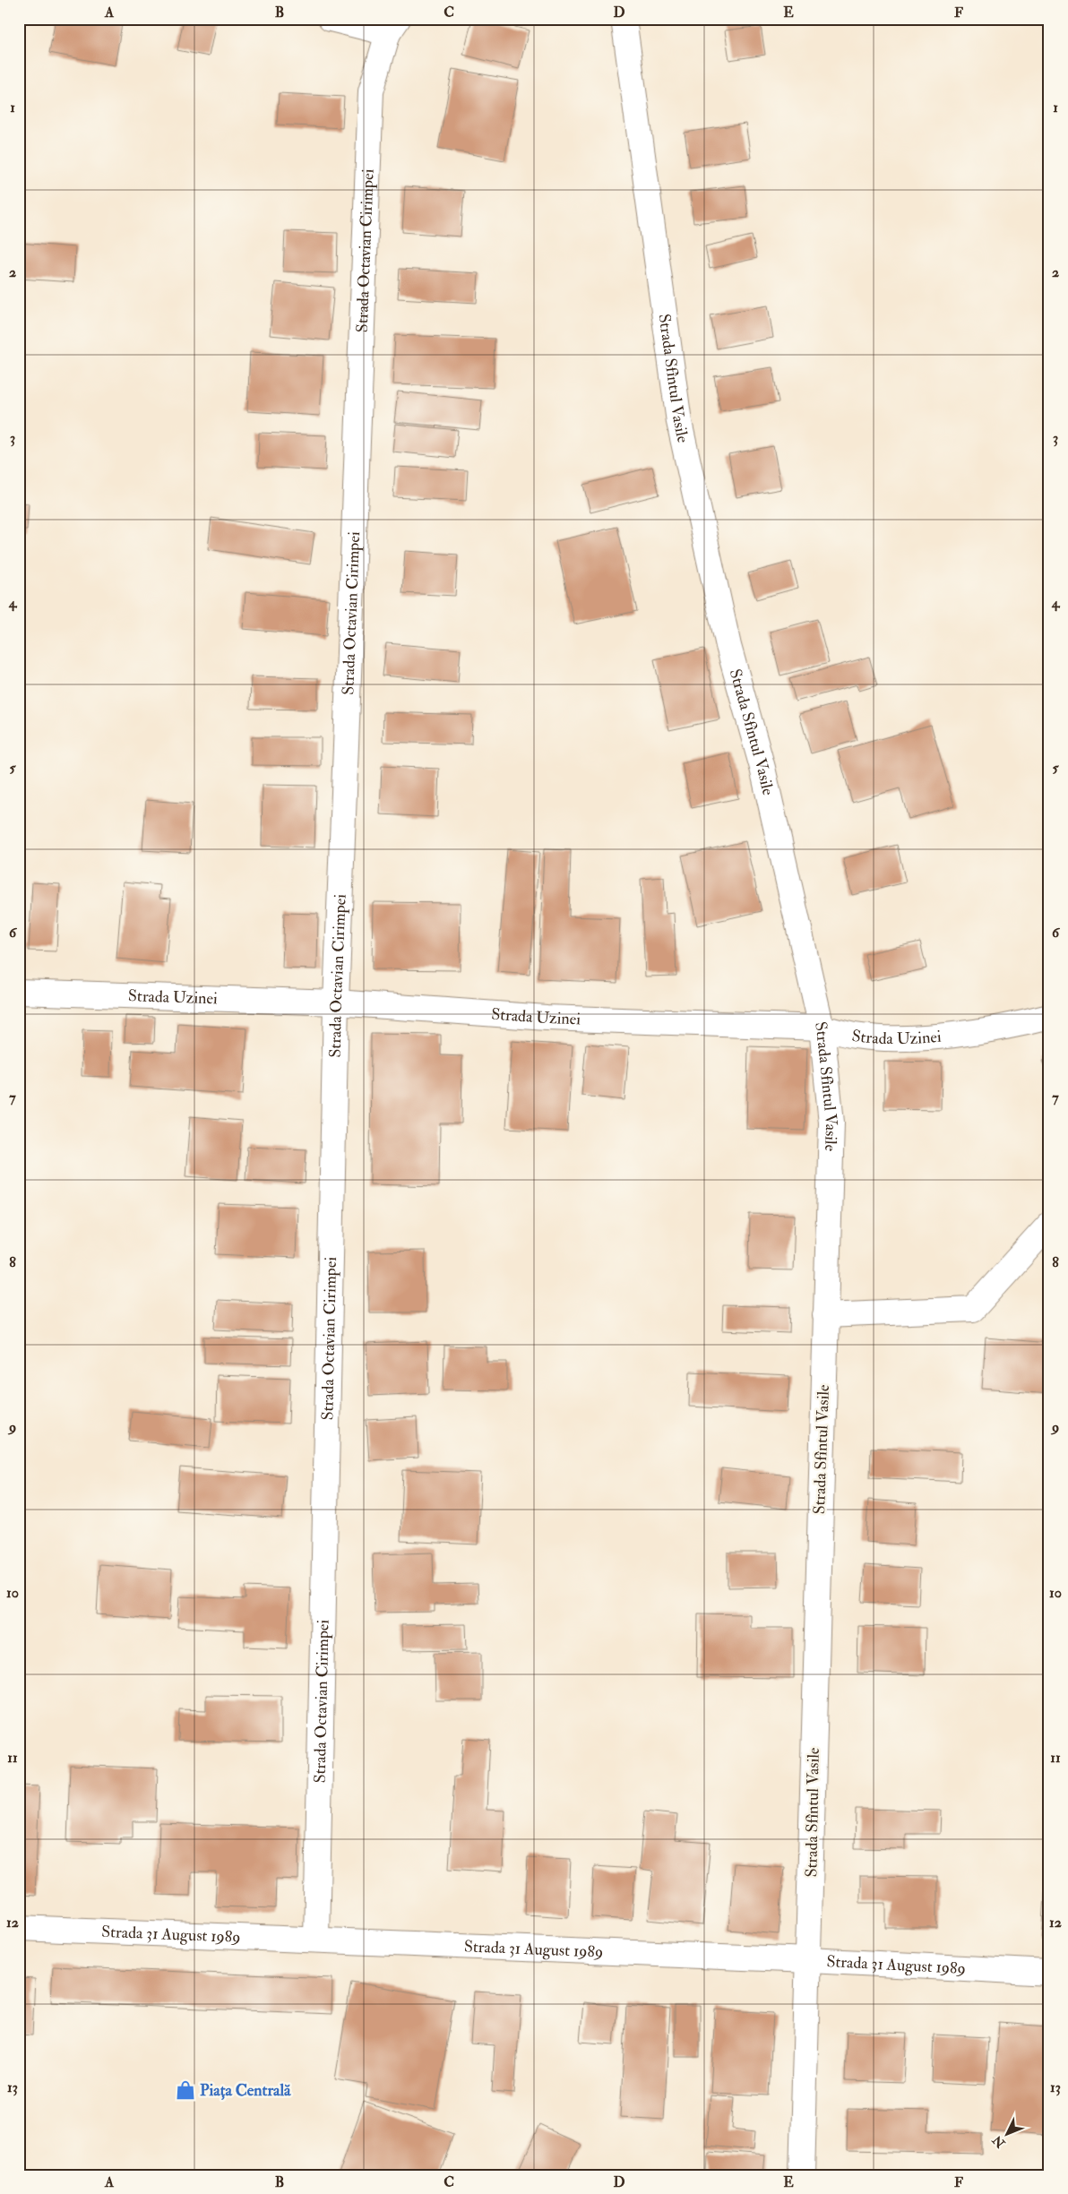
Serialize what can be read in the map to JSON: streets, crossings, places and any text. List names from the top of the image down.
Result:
{
  "streets": {
    "street": [
      "Strada Octavian Cirimpei",
      "Strada Sfîntul Vasile",
      "Strada Uzinei",
      "Strada 31 August 1989"
    ]
  },
  "crossings": [
    ["Strada Octavian Cirimpei", "Strada Uzinei"],
    ["Strada Octavian Cirimpei", "Strada 31 August 1989"],
    ["Strada Sfîntul Vasile", "Strada Uzinei"],
    ["Strada Sfîntul Vasile", "Strada 31 August 1989"]
  ],
  "places": {
    "shop": ["Piața Centrală"]
  },
  "north": "bottom left",
  "grid": {
    "columns": [
      "A",
      "B",
      "C",
      "D",
      "E",
      "F"
    ],
    "rows": [
      "1",
      "2",
      "3",
      "4",
      "5",
      "6",
      "7",
      "8",
      "9",
      "10",
      "11",
      "12",
      "13"
    ]
  }
}
